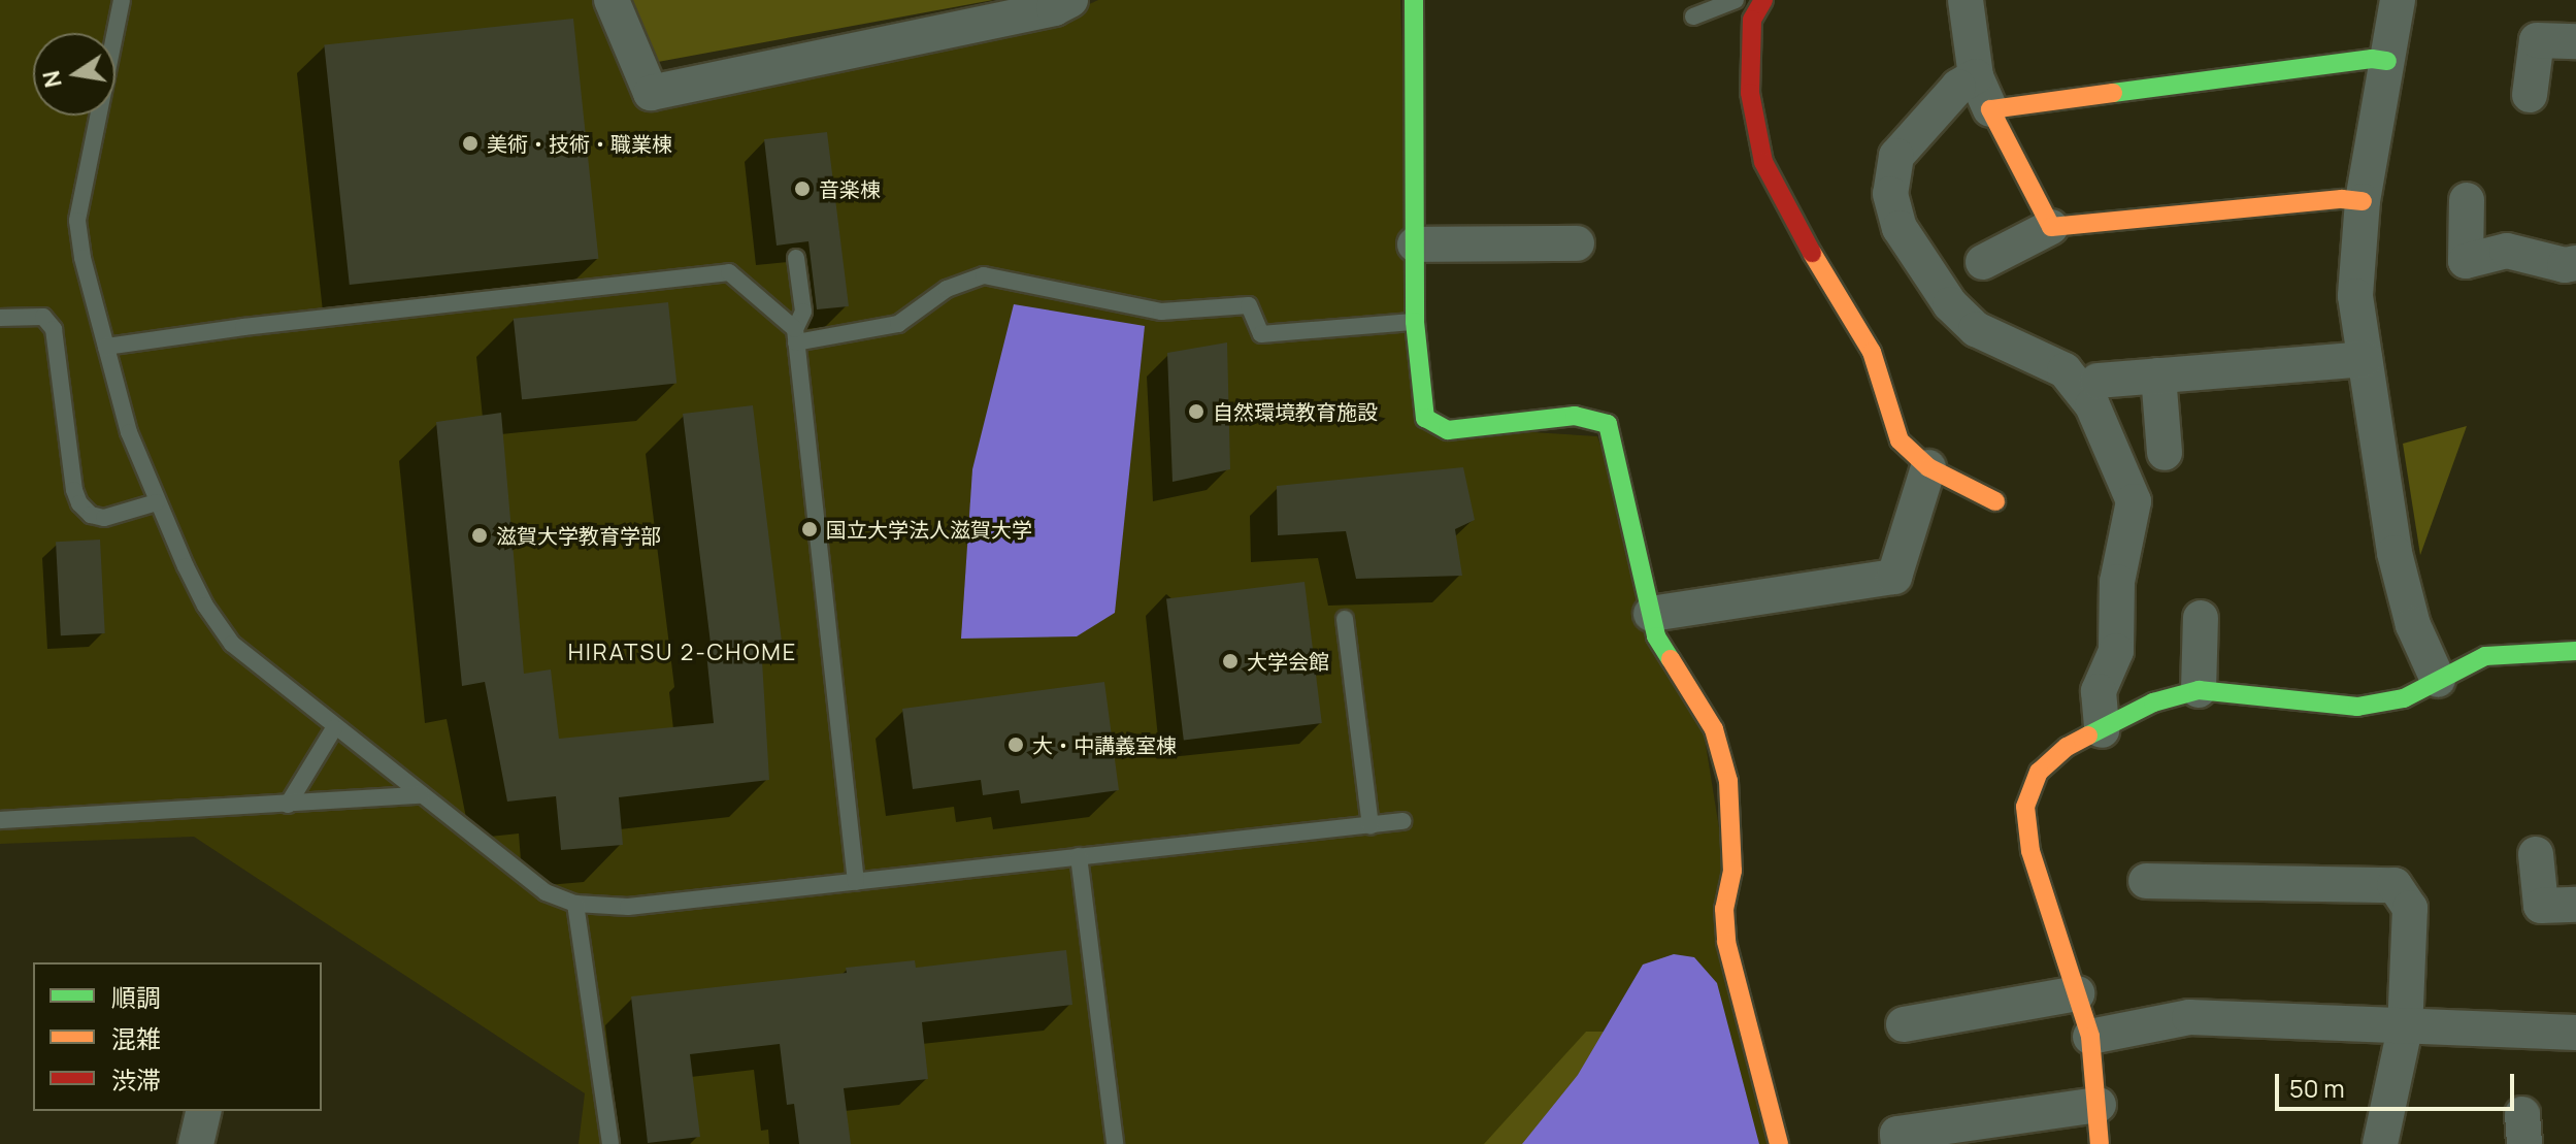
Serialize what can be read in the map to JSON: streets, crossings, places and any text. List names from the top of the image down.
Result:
{
  "districts": ["HIRATSU 2-CHOME"],
  "places": [
    "美術・技術・職業棟",
    "音楽棟",
    "自然環境教育施設",
    "国立大学法人滋賀大学",
    "滋賀大学教育学部",
    "大学会館",
    "大・中講義室棟"
  ],
  "legend": ["順調", "混雑", "渋滞"],
  "scale_bar": "50 m",
  "north": "left"
}
